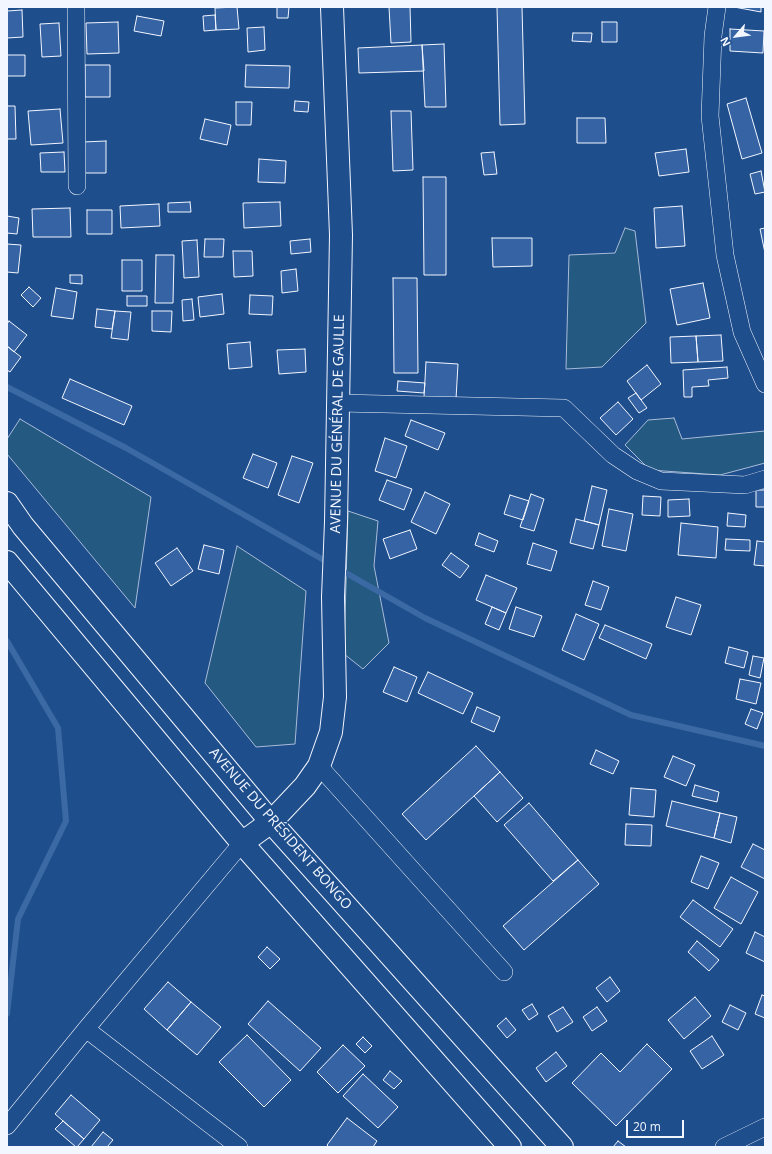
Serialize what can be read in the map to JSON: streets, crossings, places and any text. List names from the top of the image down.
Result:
{
  "streets": {
    "street": ["AVENUE DU GÉNÉRAL DE GAULLE", "AVENUE DU PRÉSIDENT BONGO"]
  },
  "crossings": [
    ["AVENUE DU GÉNÉRAL DE GAULLE", "AVENUE DU PRÉSIDENT BONGO"]
  ],
  "scale_bar": "20 m",
  "north": "bottom left"
}
